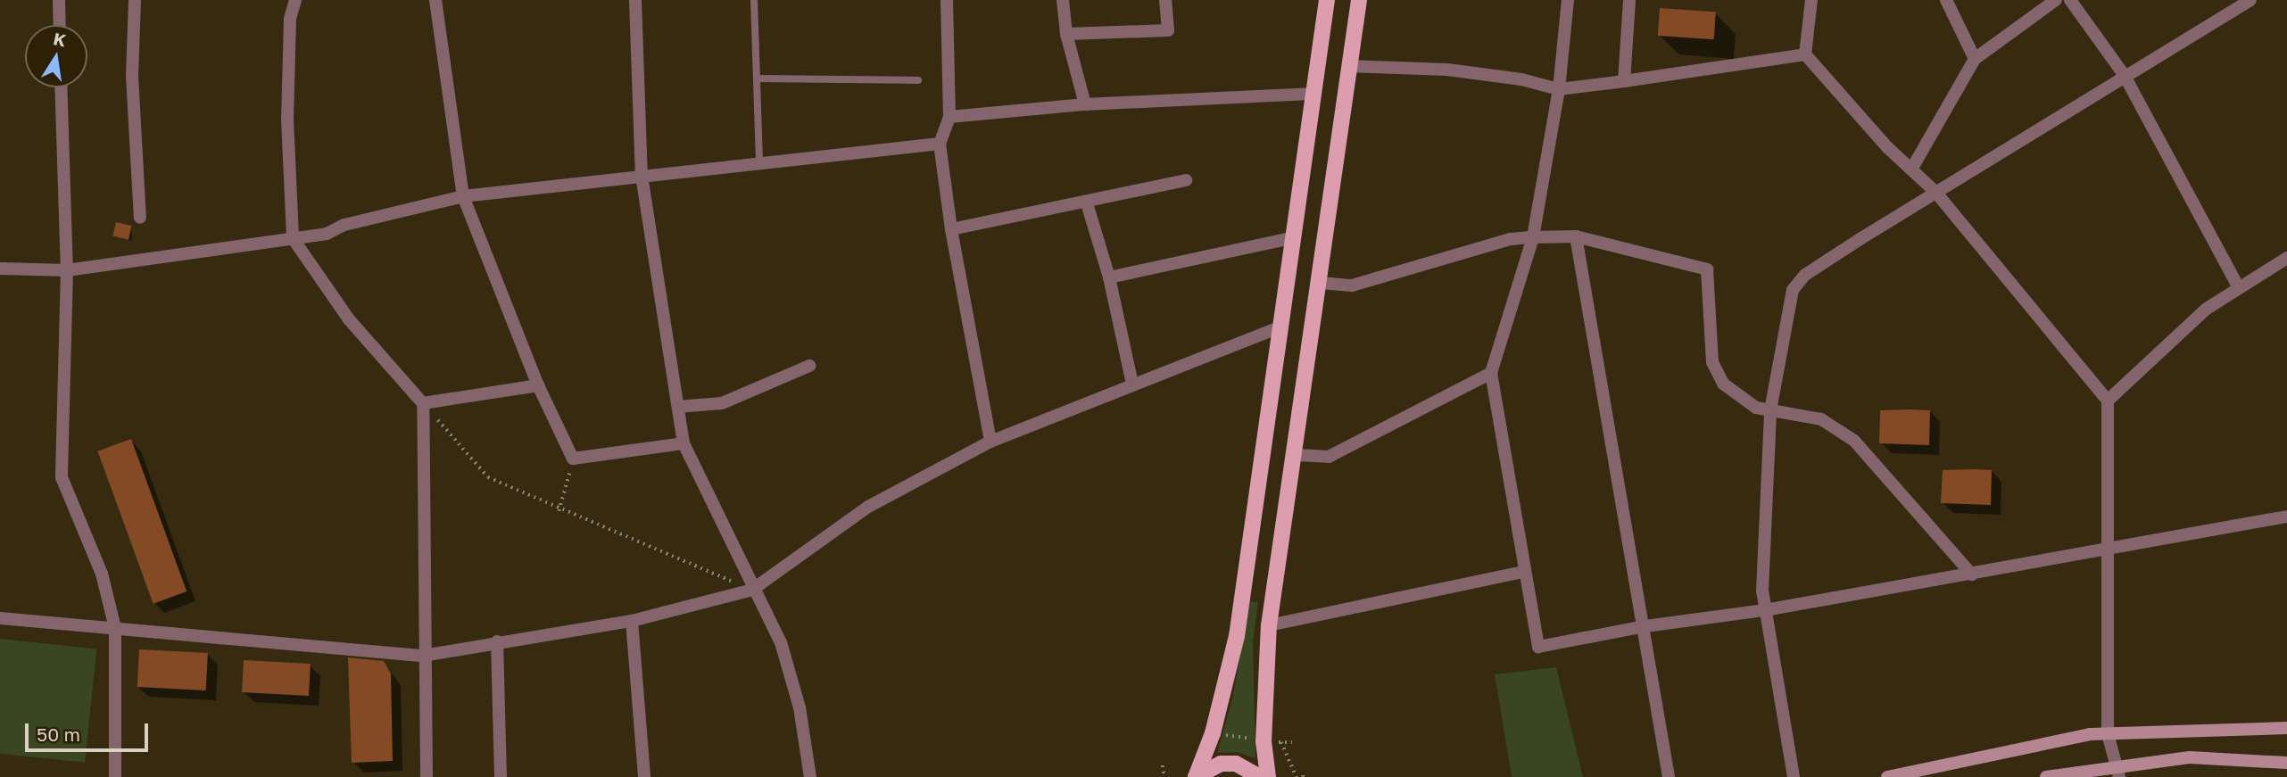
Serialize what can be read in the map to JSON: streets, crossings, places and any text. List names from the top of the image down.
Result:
{
  "scale_bar": "50 m",
  "north": "top"
}
